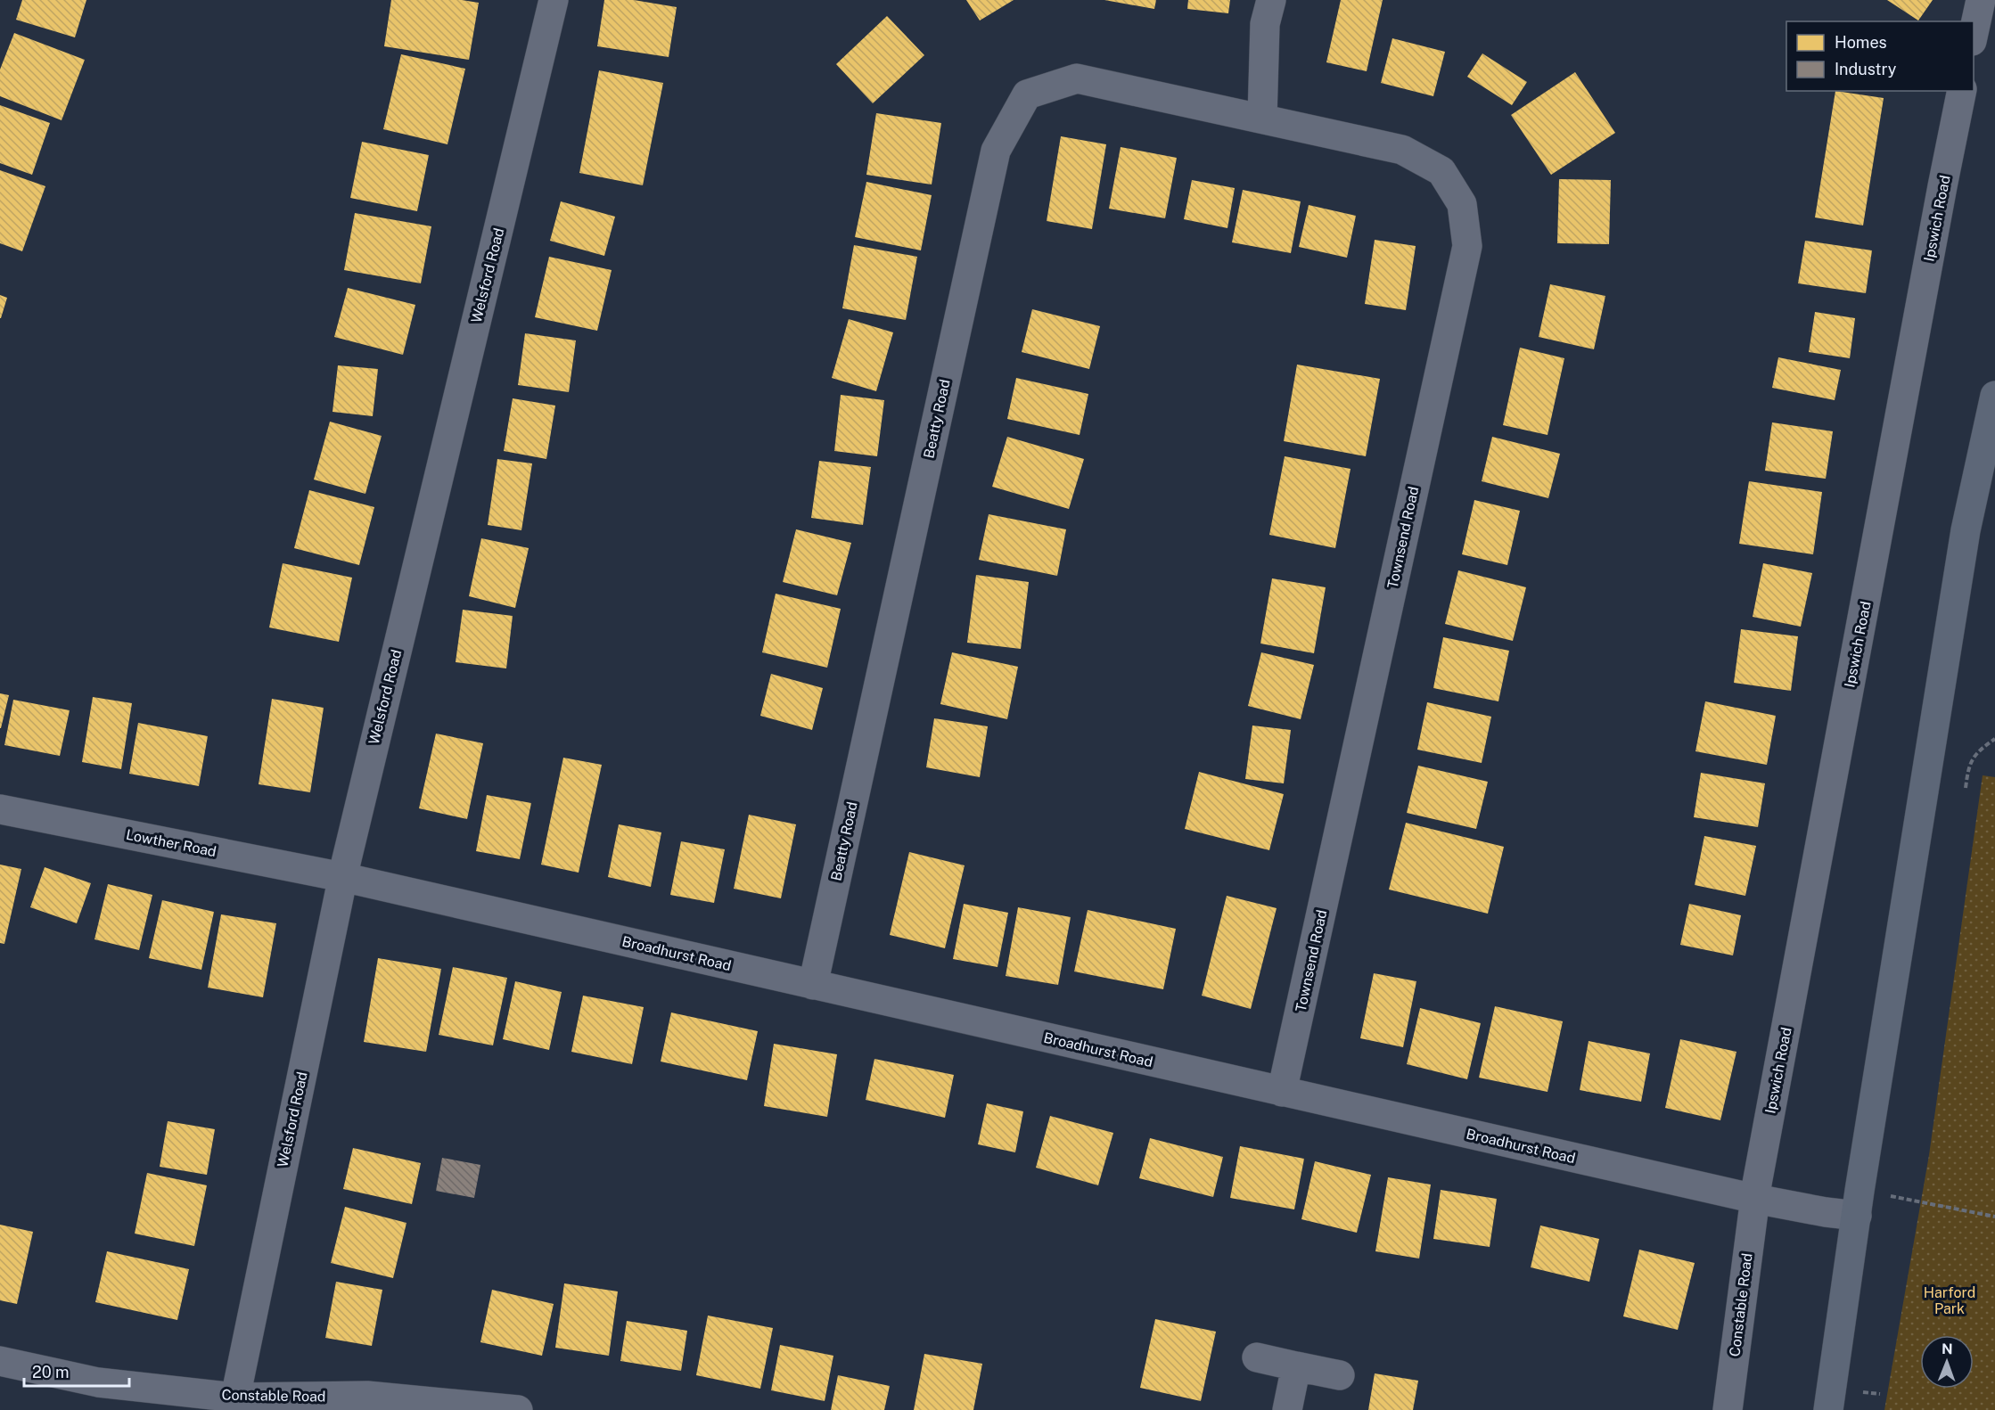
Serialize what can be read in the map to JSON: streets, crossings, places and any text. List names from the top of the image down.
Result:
{
  "streets": {
    "street": [
      "Ipswich Road",
      "Welsford Road",
      "Beatty Road",
      "Townsend Road",
      "Lowther Road",
      "Broadhurst Road",
      "Constable Road"
    ]
  },
  "crossings": [
    ["Ipswich Road", "Broadhurst Road"],
    ["Ipswich Road", "Constable Road"],
    ["Welsford Road", "Lowther Road"],
    ["Welsford Road", "Broadhurst Road"],
    ["Welsford Road", "Constable Road"],
    ["Beatty Road", "Townsend Road"],
    ["Beatty Road", "Broadhurst Road"],
    ["Townsend Road", "Broadhurst Road"],
    ["Lowther Road", "Broadhurst Road"],
    ["Broadhurst Road", "Constable Road"]
  ],
  "parks": ["Harford Park"],
  "legend": ["Homes", "Industry"],
  "scale_bar": "20 m",
  "north": "top"
}
